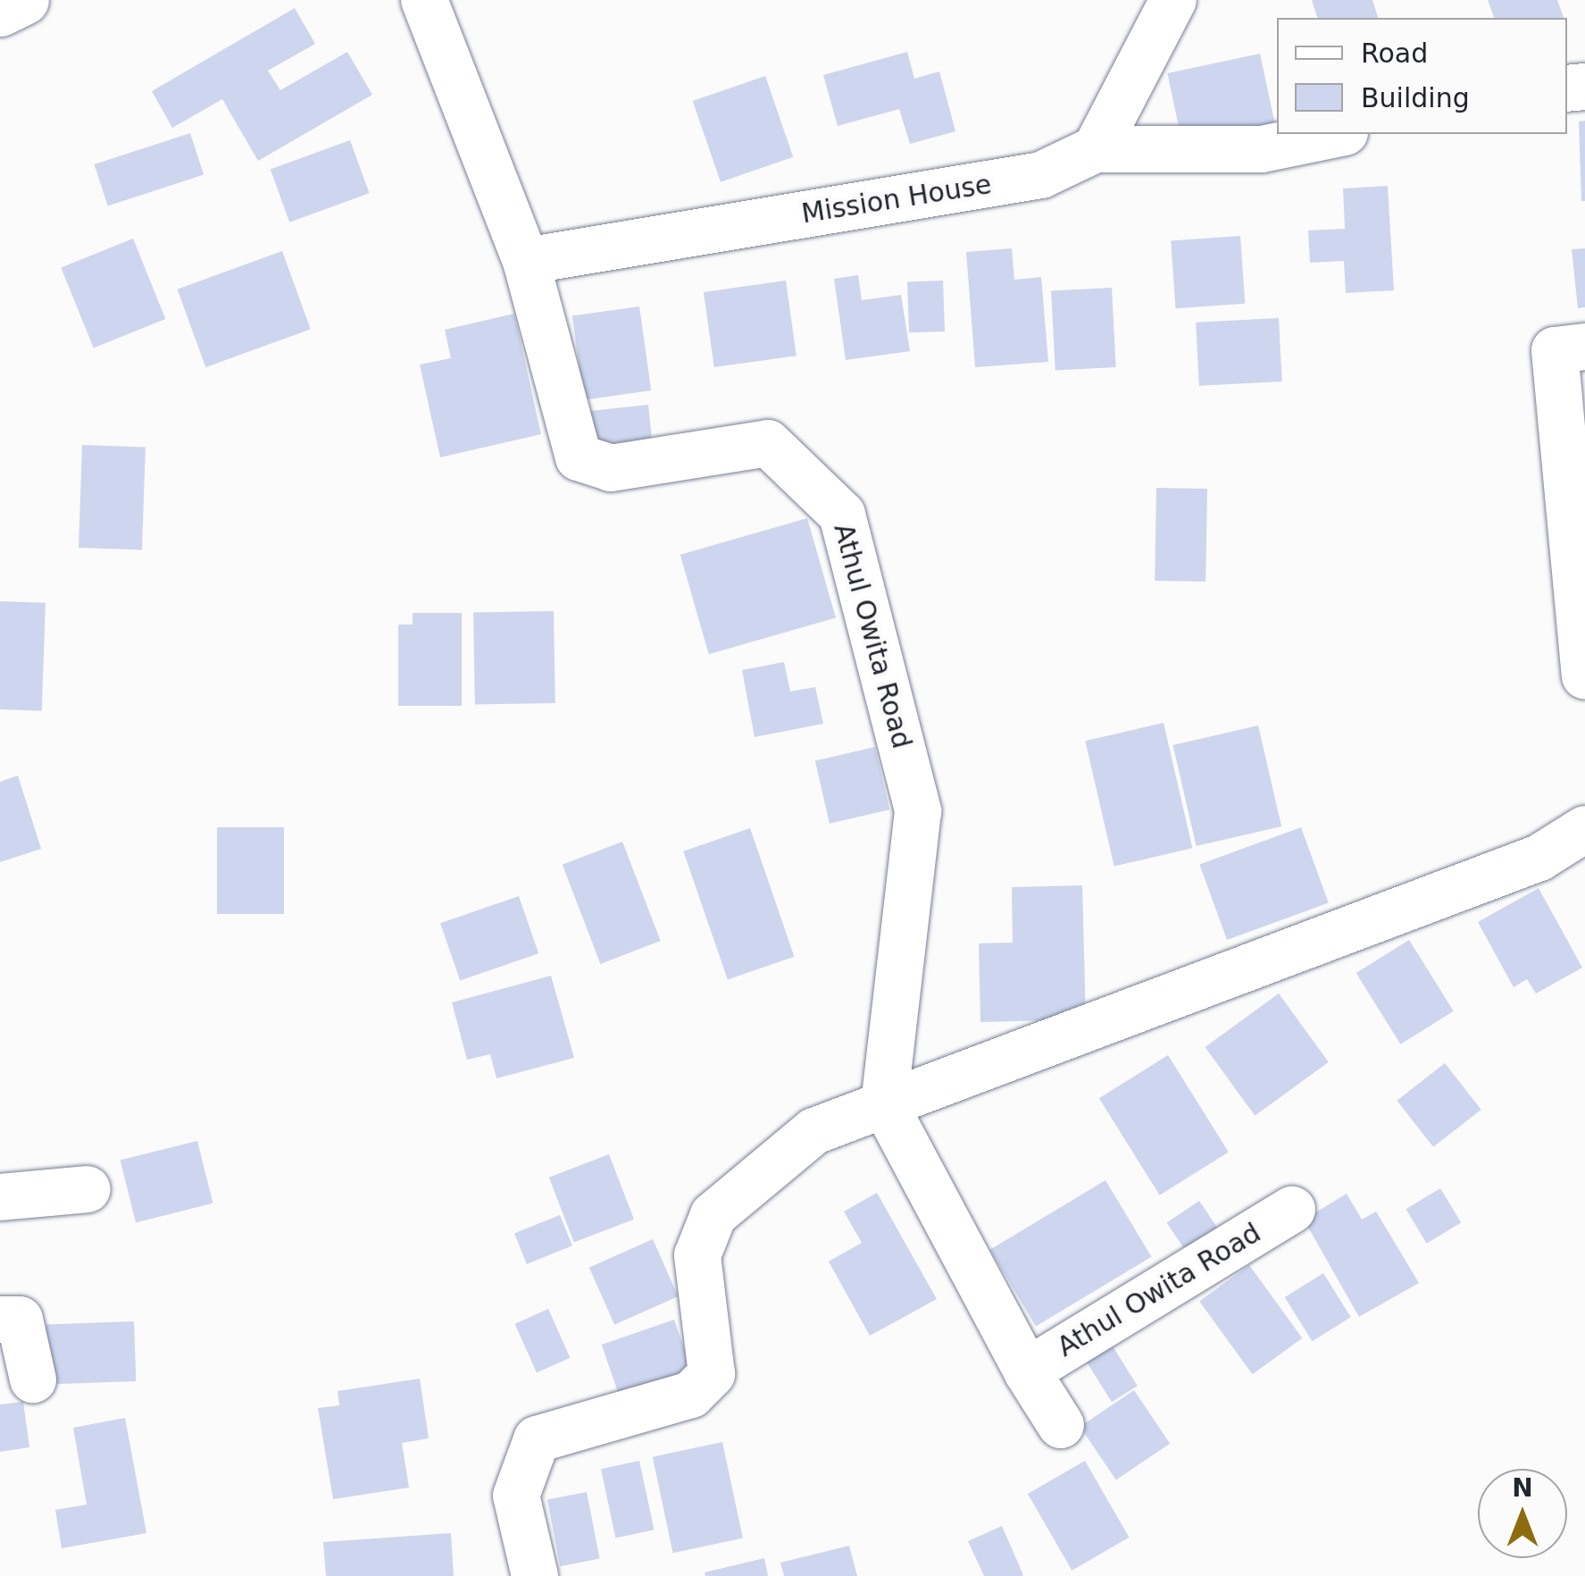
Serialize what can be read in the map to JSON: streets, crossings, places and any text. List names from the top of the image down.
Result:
{
  "streets": {
    "street": ["Mission House", "Athul Owita Road"]
  },
  "crossings": [
    ["Mission House", "Athul Owita Road"]
  ],
  "legend": ["Road", "Building"],
  "north": "top"
}
